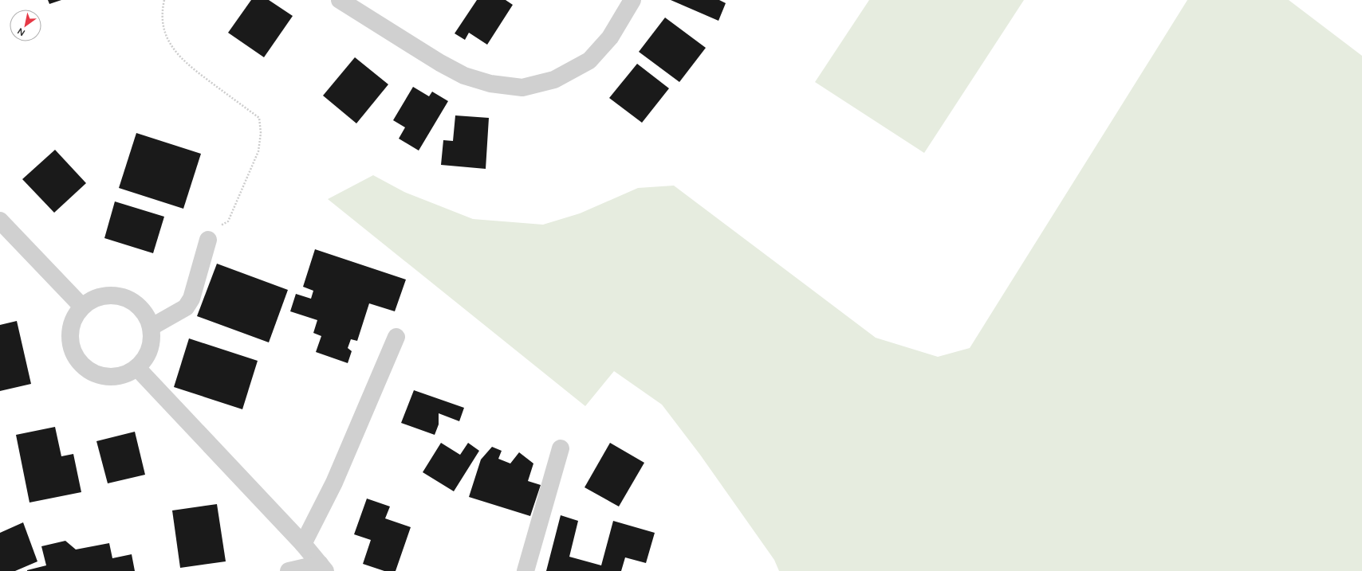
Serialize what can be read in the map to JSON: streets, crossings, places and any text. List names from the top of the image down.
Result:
{
  "north": "bottom left"
}
